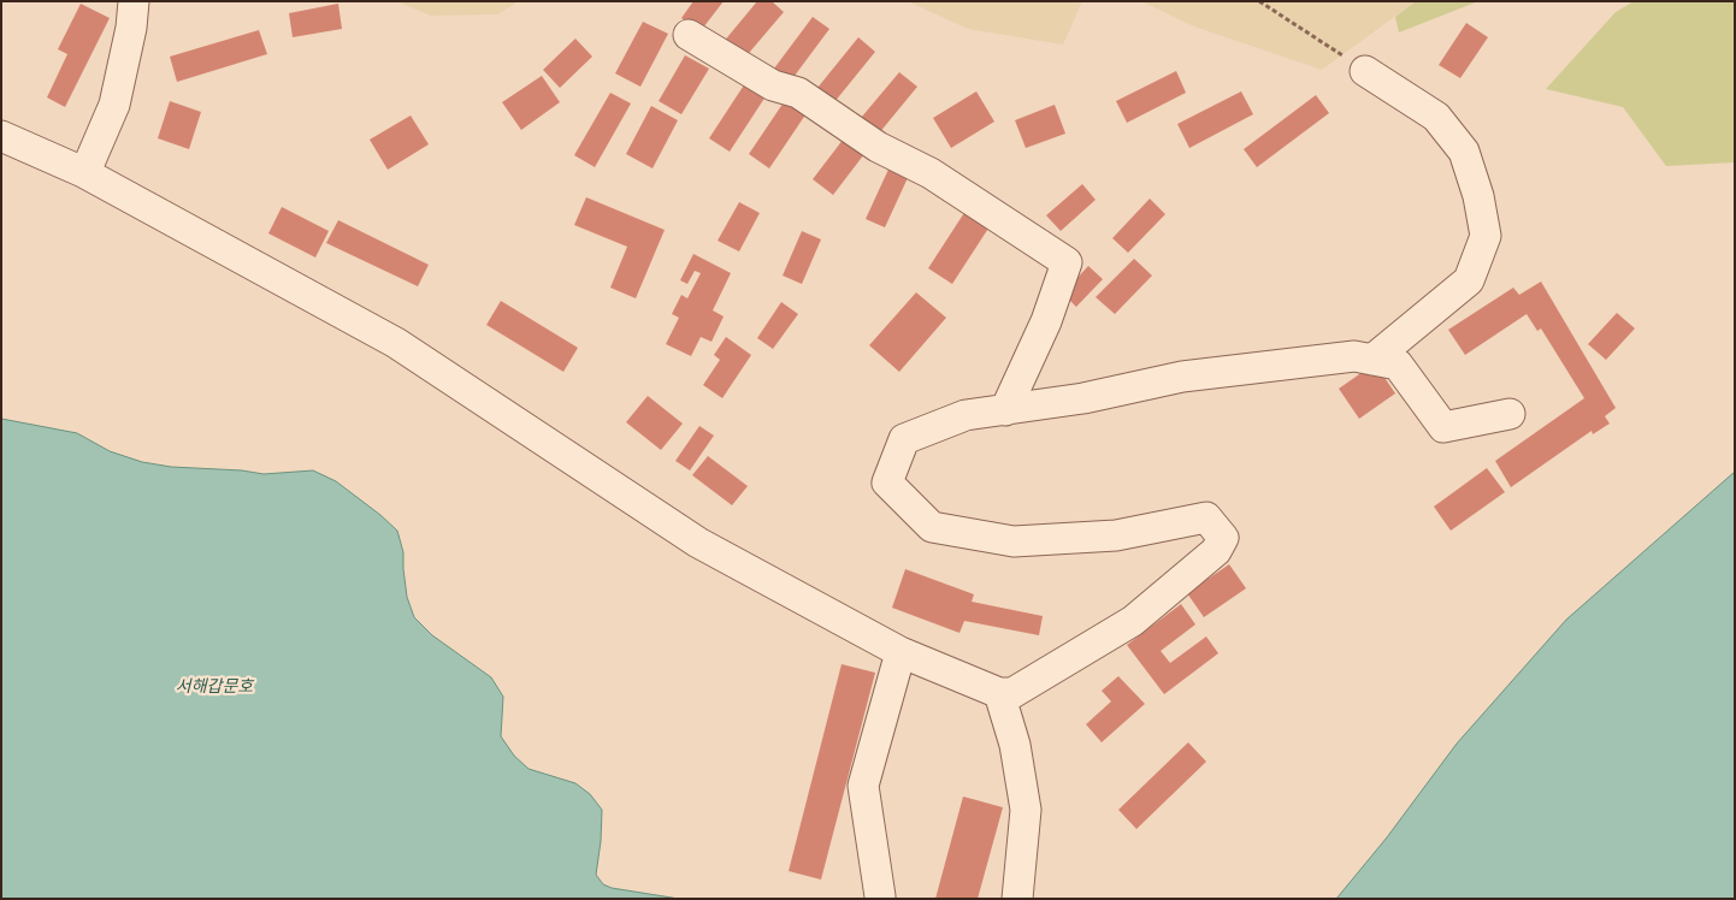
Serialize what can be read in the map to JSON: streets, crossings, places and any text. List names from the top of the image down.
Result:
{
  "water": ["서해갑문호"]
}
